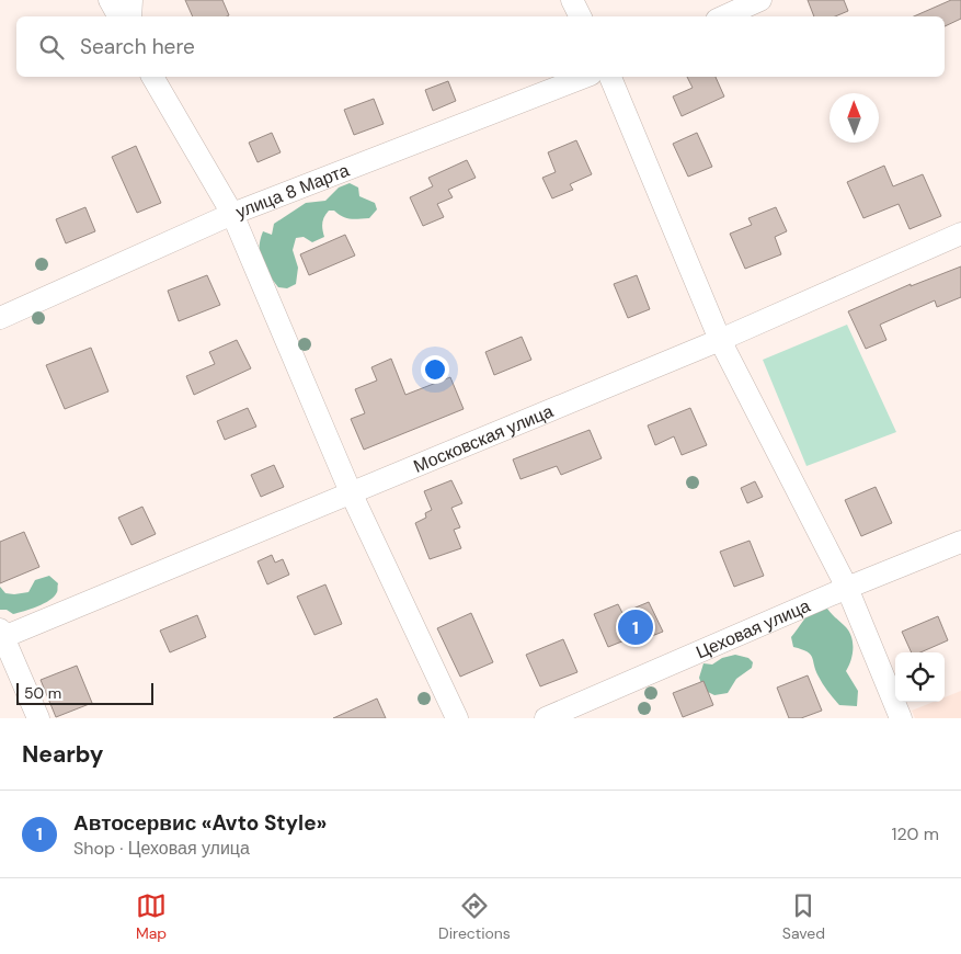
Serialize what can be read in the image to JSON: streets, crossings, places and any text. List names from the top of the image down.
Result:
{
  "streets": {
    "street": ["улица 8 Марта", "Московская улица", "Цеховая улица"]
  },
  "scale_bar": "50 m",
  "north": "top",
  "page": {
    "search": "Search here",
    "pins": "1",
    "scale": "50 m",
    "heading": "Nearby",
    "list": [
      {
        "mark": "1",
        "name": "Автосервис «Avto Style»",
        "note": "Shop · Цеховая улица",
        "value": "120 m"
      }
    ],
    "nav": ["Map", "Directions", "Saved"]
  }
}
